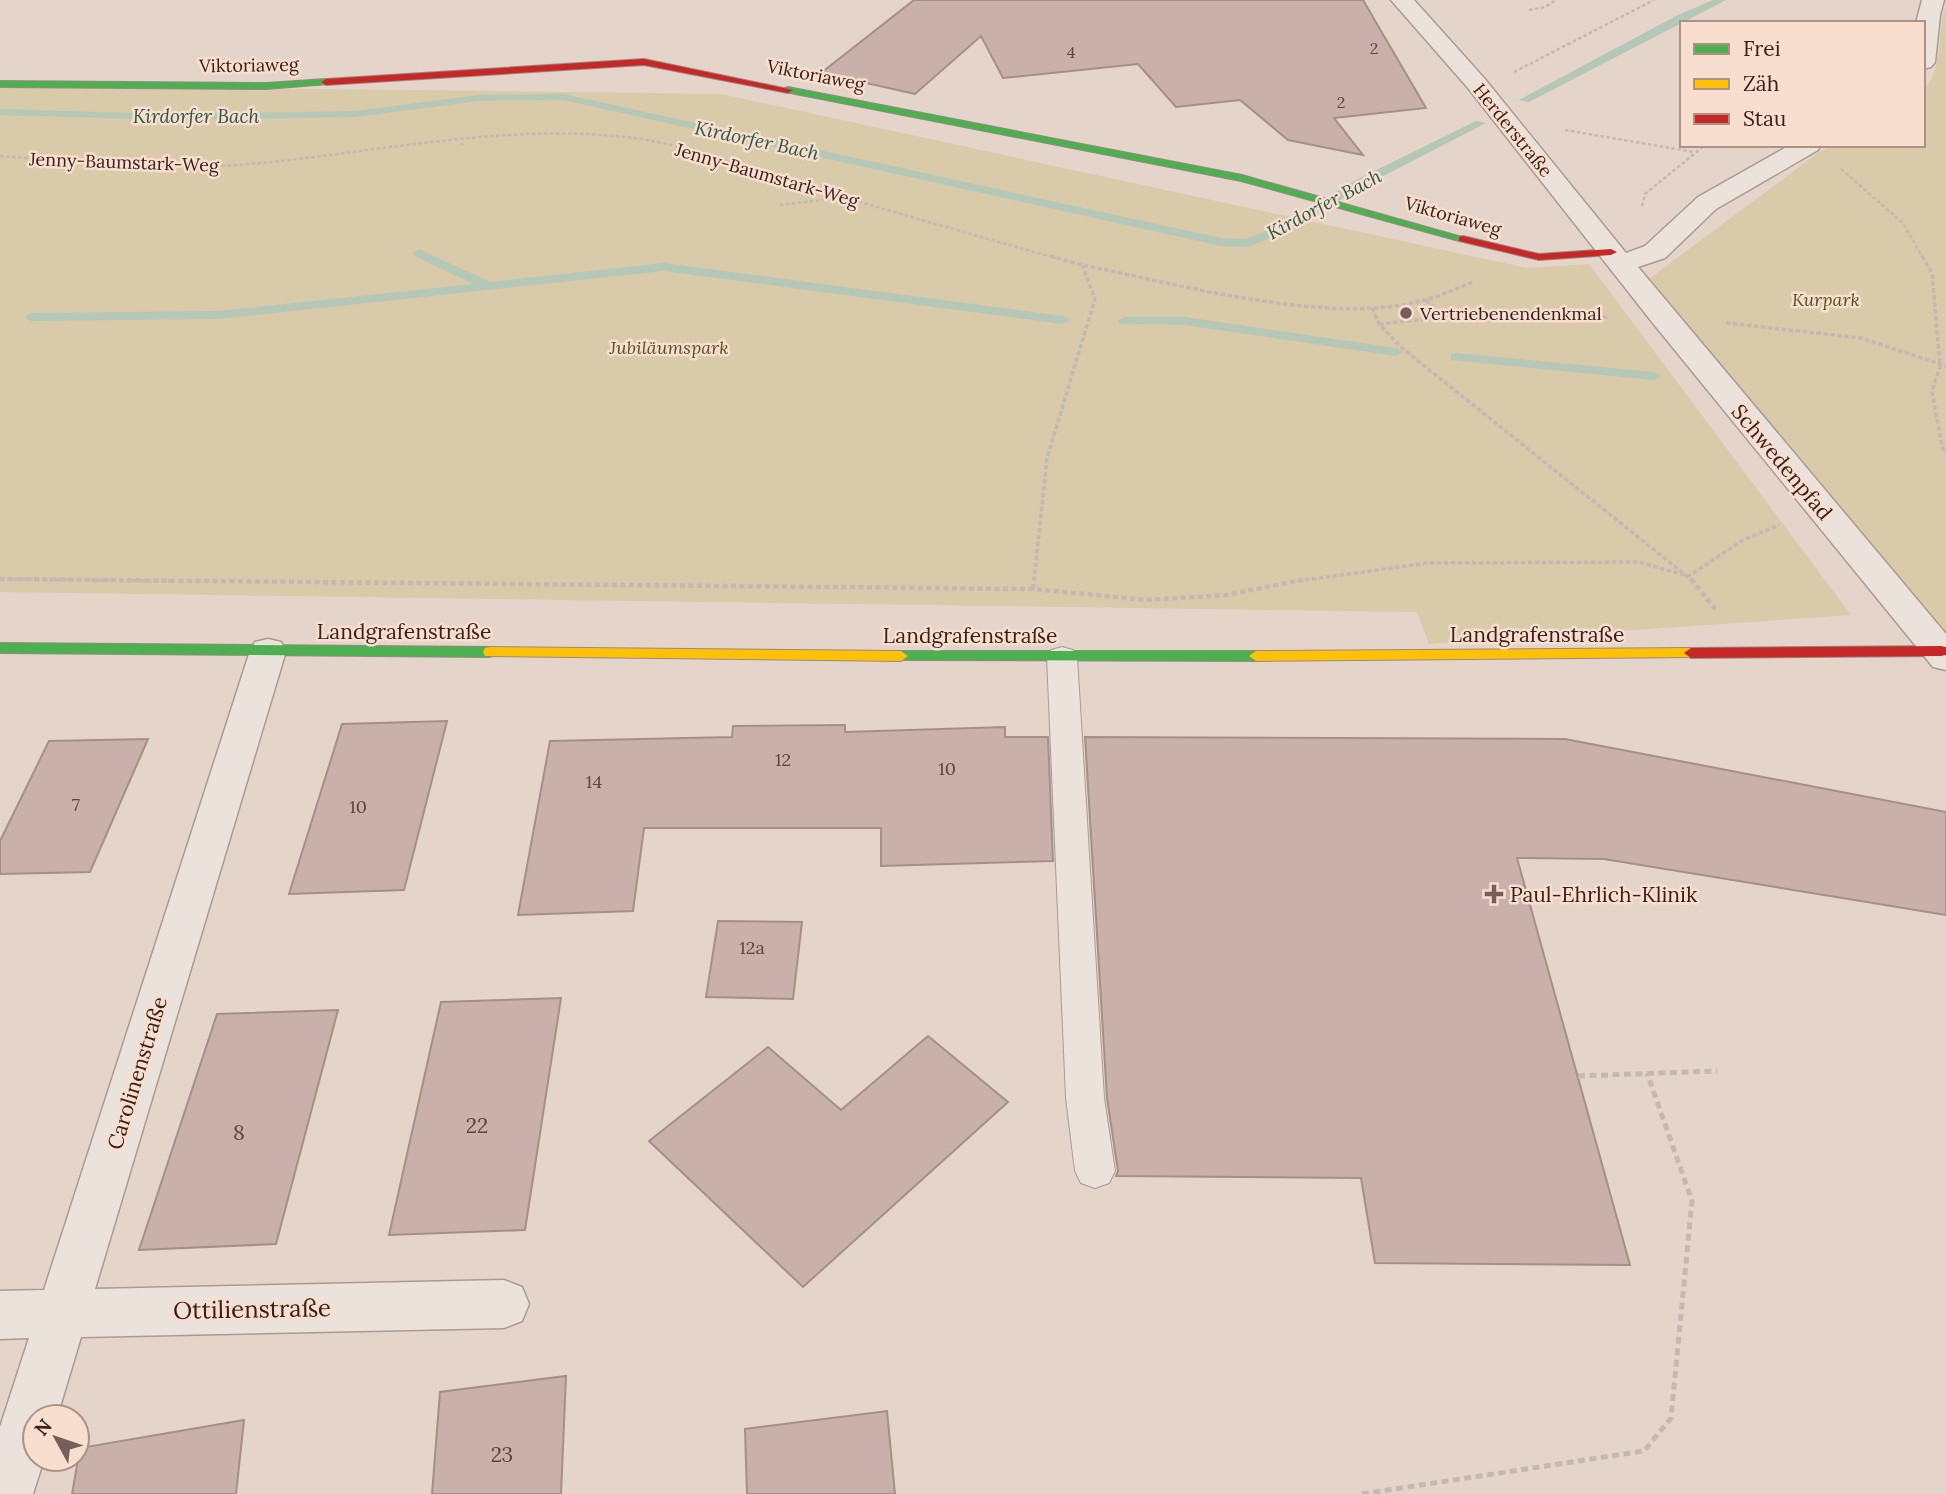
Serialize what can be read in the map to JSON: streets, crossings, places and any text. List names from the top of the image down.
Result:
{
  "streets": {
    "street": [
      "Viktoriaweg",
      "Herderstraße",
      "Schwedenpfad",
      "Landgrafenstraße",
      "Carolinenstraße",
      "Ottilienstraße"
    ],
    "path": ["Jenny-Baumstark-Weg"]
  },
  "crossings": [
    ["Viktoriaweg", "Herderstraße"],
    ["Viktoriaweg", "Jenny-Baumstark-Weg"],
    ["Viktoriaweg", "Schwedenpfad"],
    ["Herderstraße", "Schwedenpfad"],
    ["Schwedenpfad", "Landgrafenstraße"],
    ["Landgrafenstraße", "Carolinenstraße"],
    ["Carolinenstraße", "Ottilienstraße"]
  ],
  "water": ["Kirdorfer Bach"],
  "parks": ["Kurpark", "Jubiläumspark"],
  "places": {
    "other": ["Vertriebenendenkmal"],
    "health": ["Paul-Ehrlich-Klinik"]
  },
  "house_numbers": [
    "2",
    "4",
    "2",
    "12",
    "10",
    "14",
    "7",
    "10",
    "12a",
    "22",
    "8",
    "23"
  ],
  "legend": ["Frei", "Zäh", "Stau"],
  "north": "top left"
}
